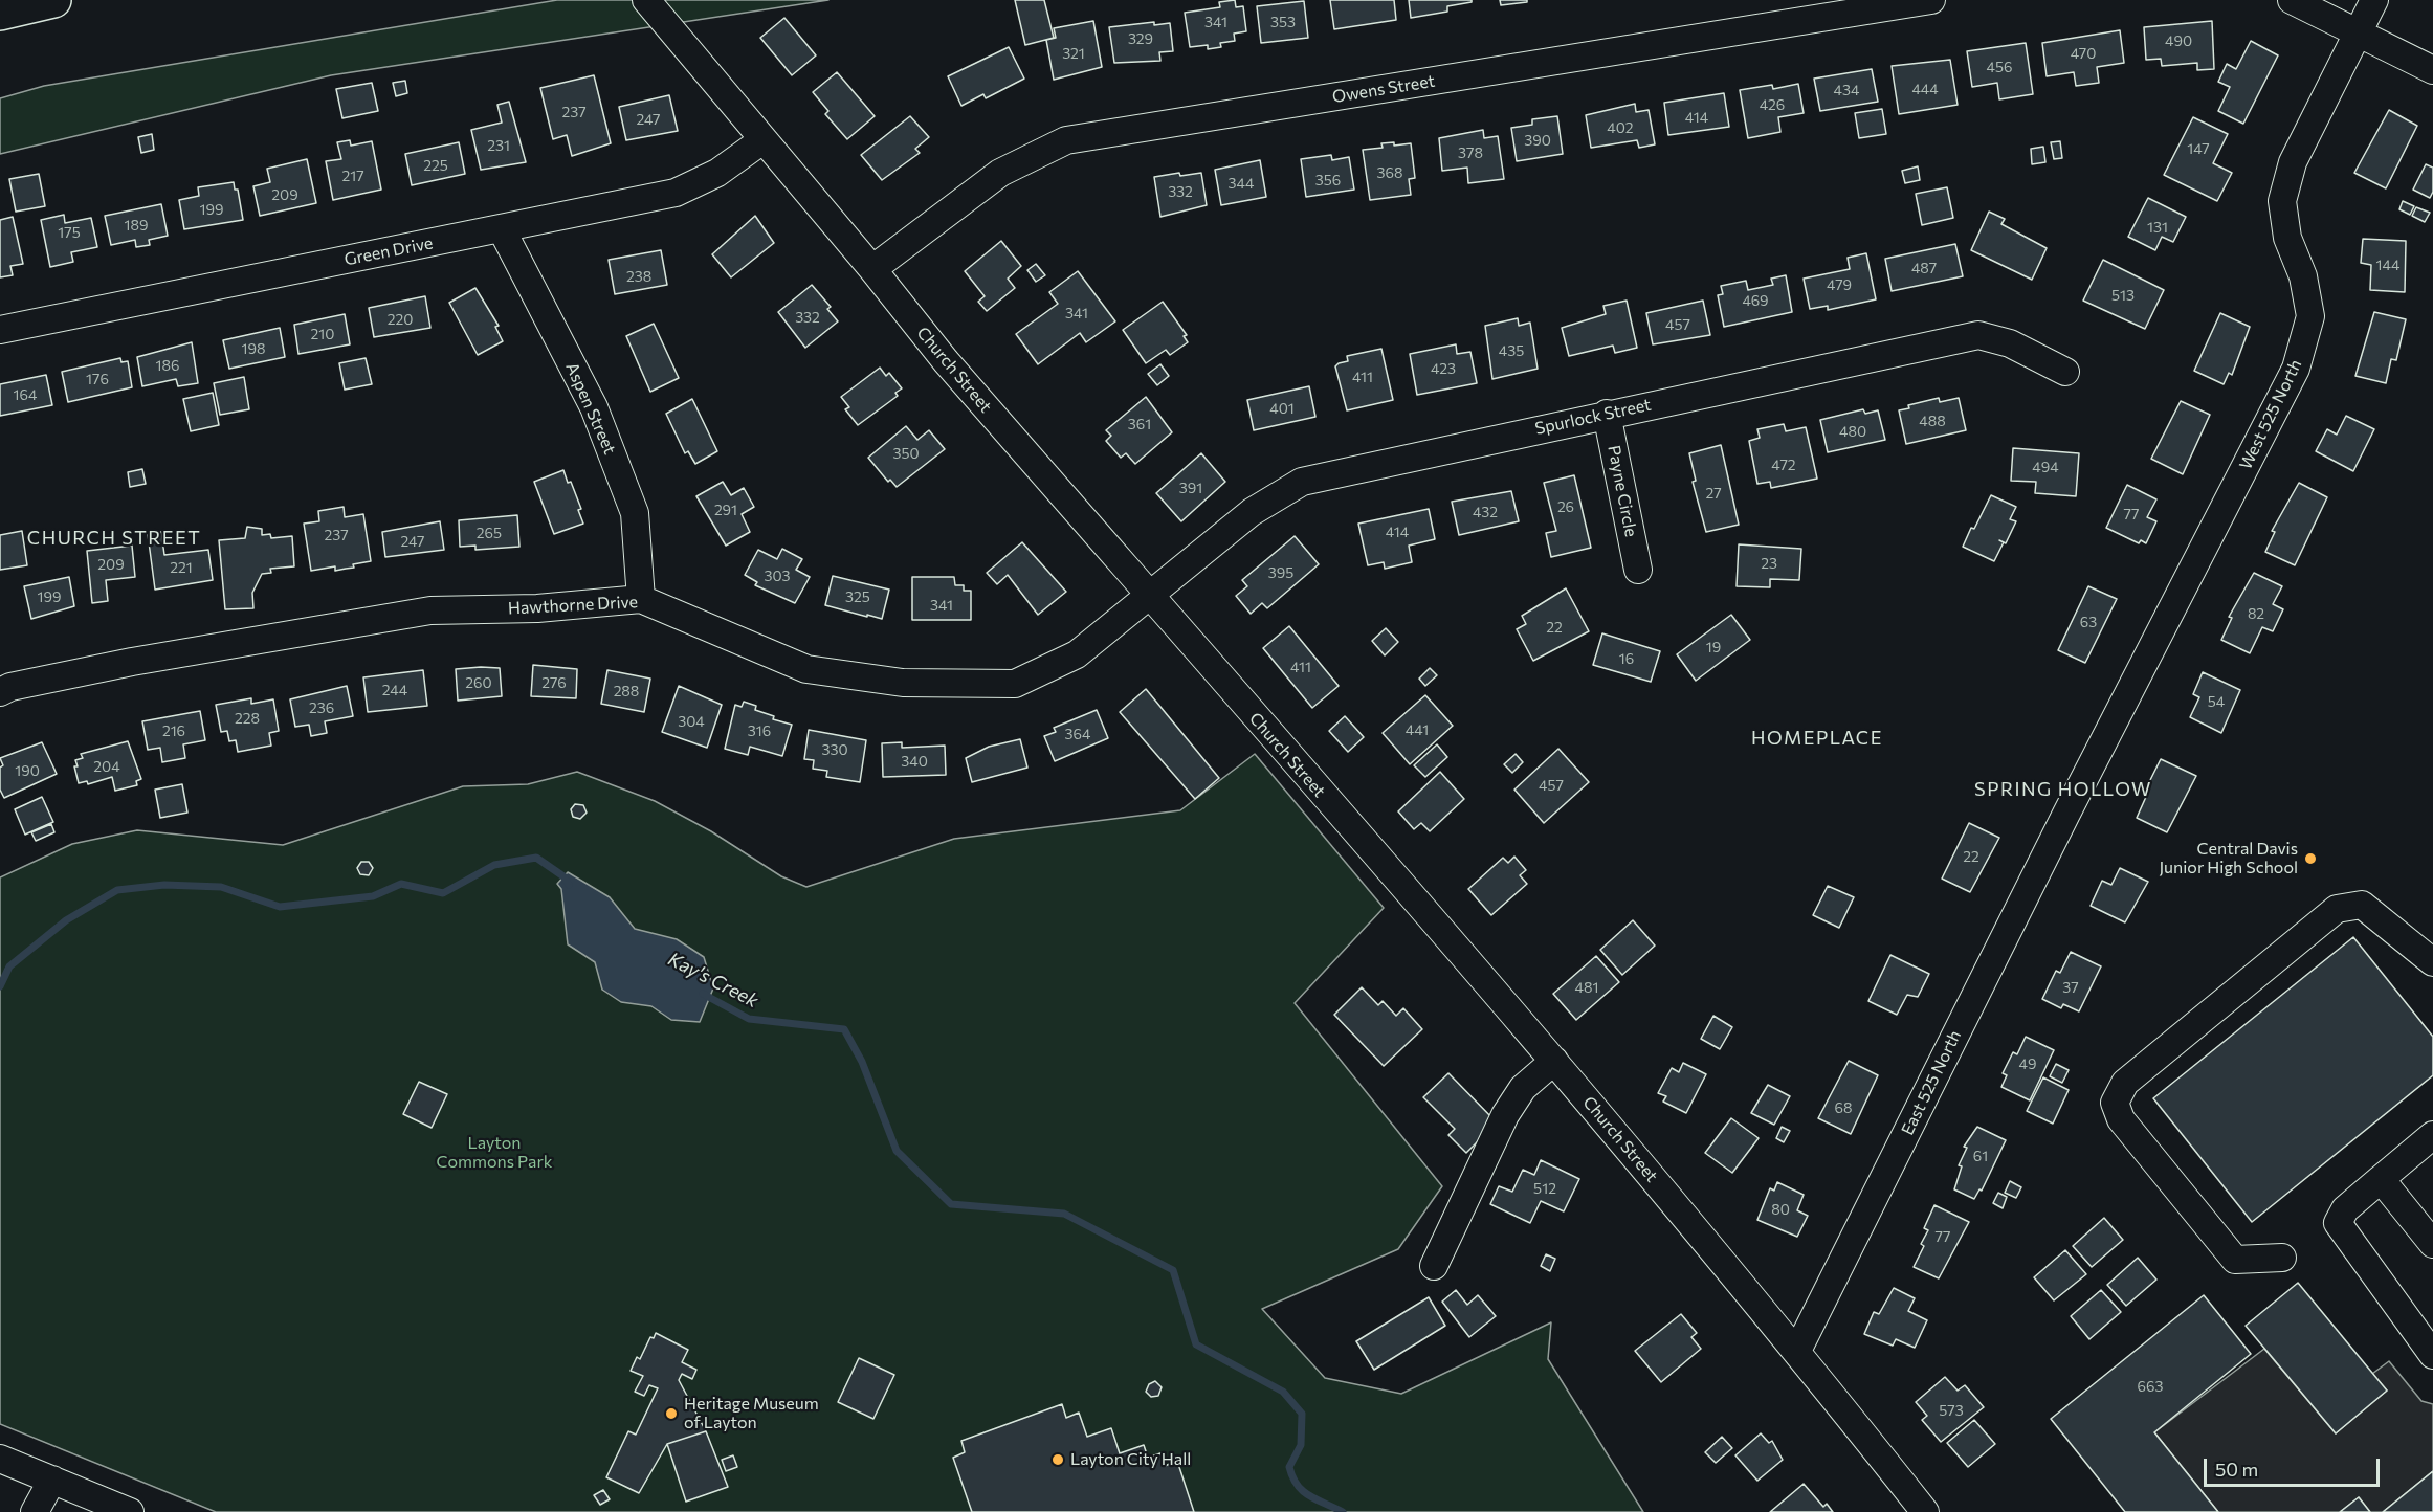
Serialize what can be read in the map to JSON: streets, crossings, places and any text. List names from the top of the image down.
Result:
{
  "streets": {
    "street": [
      "Owens Street",
      "Green Drive",
      "Church Street",
      "Aspen Street",
      "West 525 North",
      "Spurlock Street",
      "Payne Circle",
      "Hawthorne Drive",
      "East 525 North"
    ]
  },
  "crossings": [
    ["Owens Street", "Church Street"],
    ["Green Drive", "Church Street"],
    ["Green Drive", "Aspen Street"],
    ["Church Street", "Spurlock Street"],
    ["Church Street", "Hawthorne Drive"],
    ["Church Street", "East 525 North"],
    ["Aspen Street", "Hawthorne Drive"],
    ["West 525 North", "East 525 North"],
    ["Spurlock Street", "Payne Circle"],
    ["Spurlock Street", "Hawthorne Drive"]
  ],
  "districts": ["CHURCH STREET", "HOMEPLACE", "SPRING HOLLOW"],
  "water": ["Kay's Creek"],
  "parks": ["Layton Commons Park"],
  "places": ["Central Davis Junior High School", "Heritage Museum of Layton", "Layton City Hall"],
  "house_numbers": [
    "341",
    "353",
    "329",
    "490",
    "321",
    "470",
    "456",
    "444",
    "434",
    "426",
    "237",
    "414",
    "247",
    "402",
    "390",
    "231",
    "147",
    "378",
    "225",
    "368",
    "217",
    "356",
    "344",
    "332",
    "209",
    "199",
    "189",
    "131",
    "175",
    "144",
    "487",
    "238",
    "479",
    "513",
    "469",
    "341",
    "332",
    "220",
    "457",
    "210",
    "198",
    "435",
    "186",
    "423",
    "411",
    "176",
    "164",
    "401",
    "488",
    "361",
    "480",
    "350",
    "472",
    "494",
    "391",
    "27",
    "26",
    "291",
    "432",
    "77",
    "414",
    "265",
    "237",
    "247",
    "23",
    "209",
    "221",
    "395",
    "303",
    "199",
    "325",
    "341",
    "82",
    "63",
    "22",
    "19",
    "16",
    "411",
    "260",
    "276",
    "244",
    "288",
    "54",
    "236",
    "228",
    "304",
    "441",
    "216",
    "316",
    "364",
    "330",
    "340",
    "204",
    "190",
    "457",
    "22",
    "481",
    "37",
    "49",
    "68",
    "61",
    "512",
    "80",
    "77",
    "663",
    "573"
  ],
  "scale_bar": "50 m"
}
